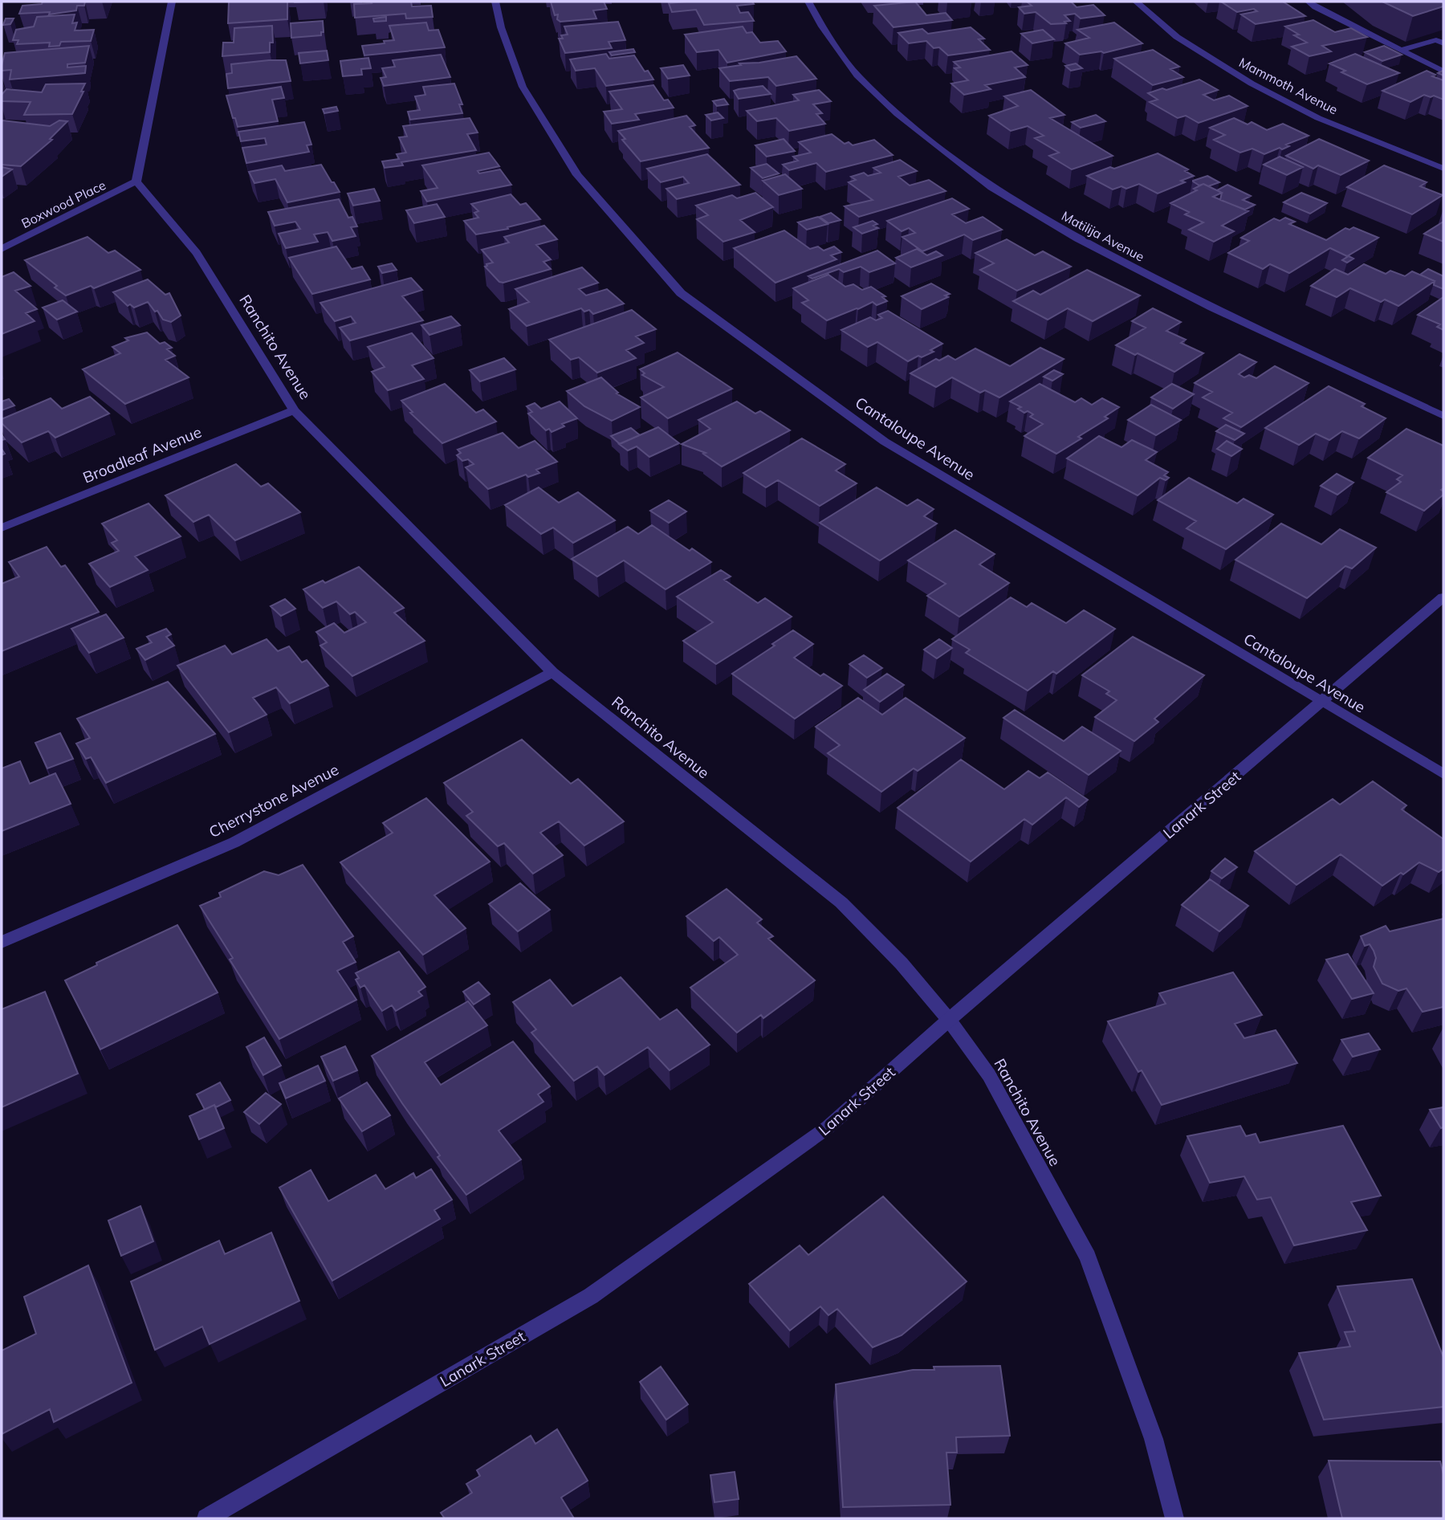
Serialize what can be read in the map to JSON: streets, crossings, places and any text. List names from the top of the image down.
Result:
{
  "streets": {
    "street": [
      "Mammoth Avenue",
      "Boxwood Place",
      "Matilija Avenue",
      "Ranchito Avenue",
      "Cantaloupe Avenue",
      "Broadleaf Avenue",
      "Cherrystone Avenue",
      "Lanark Street"
    ]
  },
  "crossings": [
    ["Boxwood Place", "Ranchito Avenue"],
    ["Ranchito Avenue", "Broadleaf Avenue"],
    ["Ranchito Avenue", "Cherrystone Avenue"],
    ["Ranchito Avenue", "Lanark Street"],
    ["Cantaloupe Avenue", "Lanark Street"]
  ]
}
